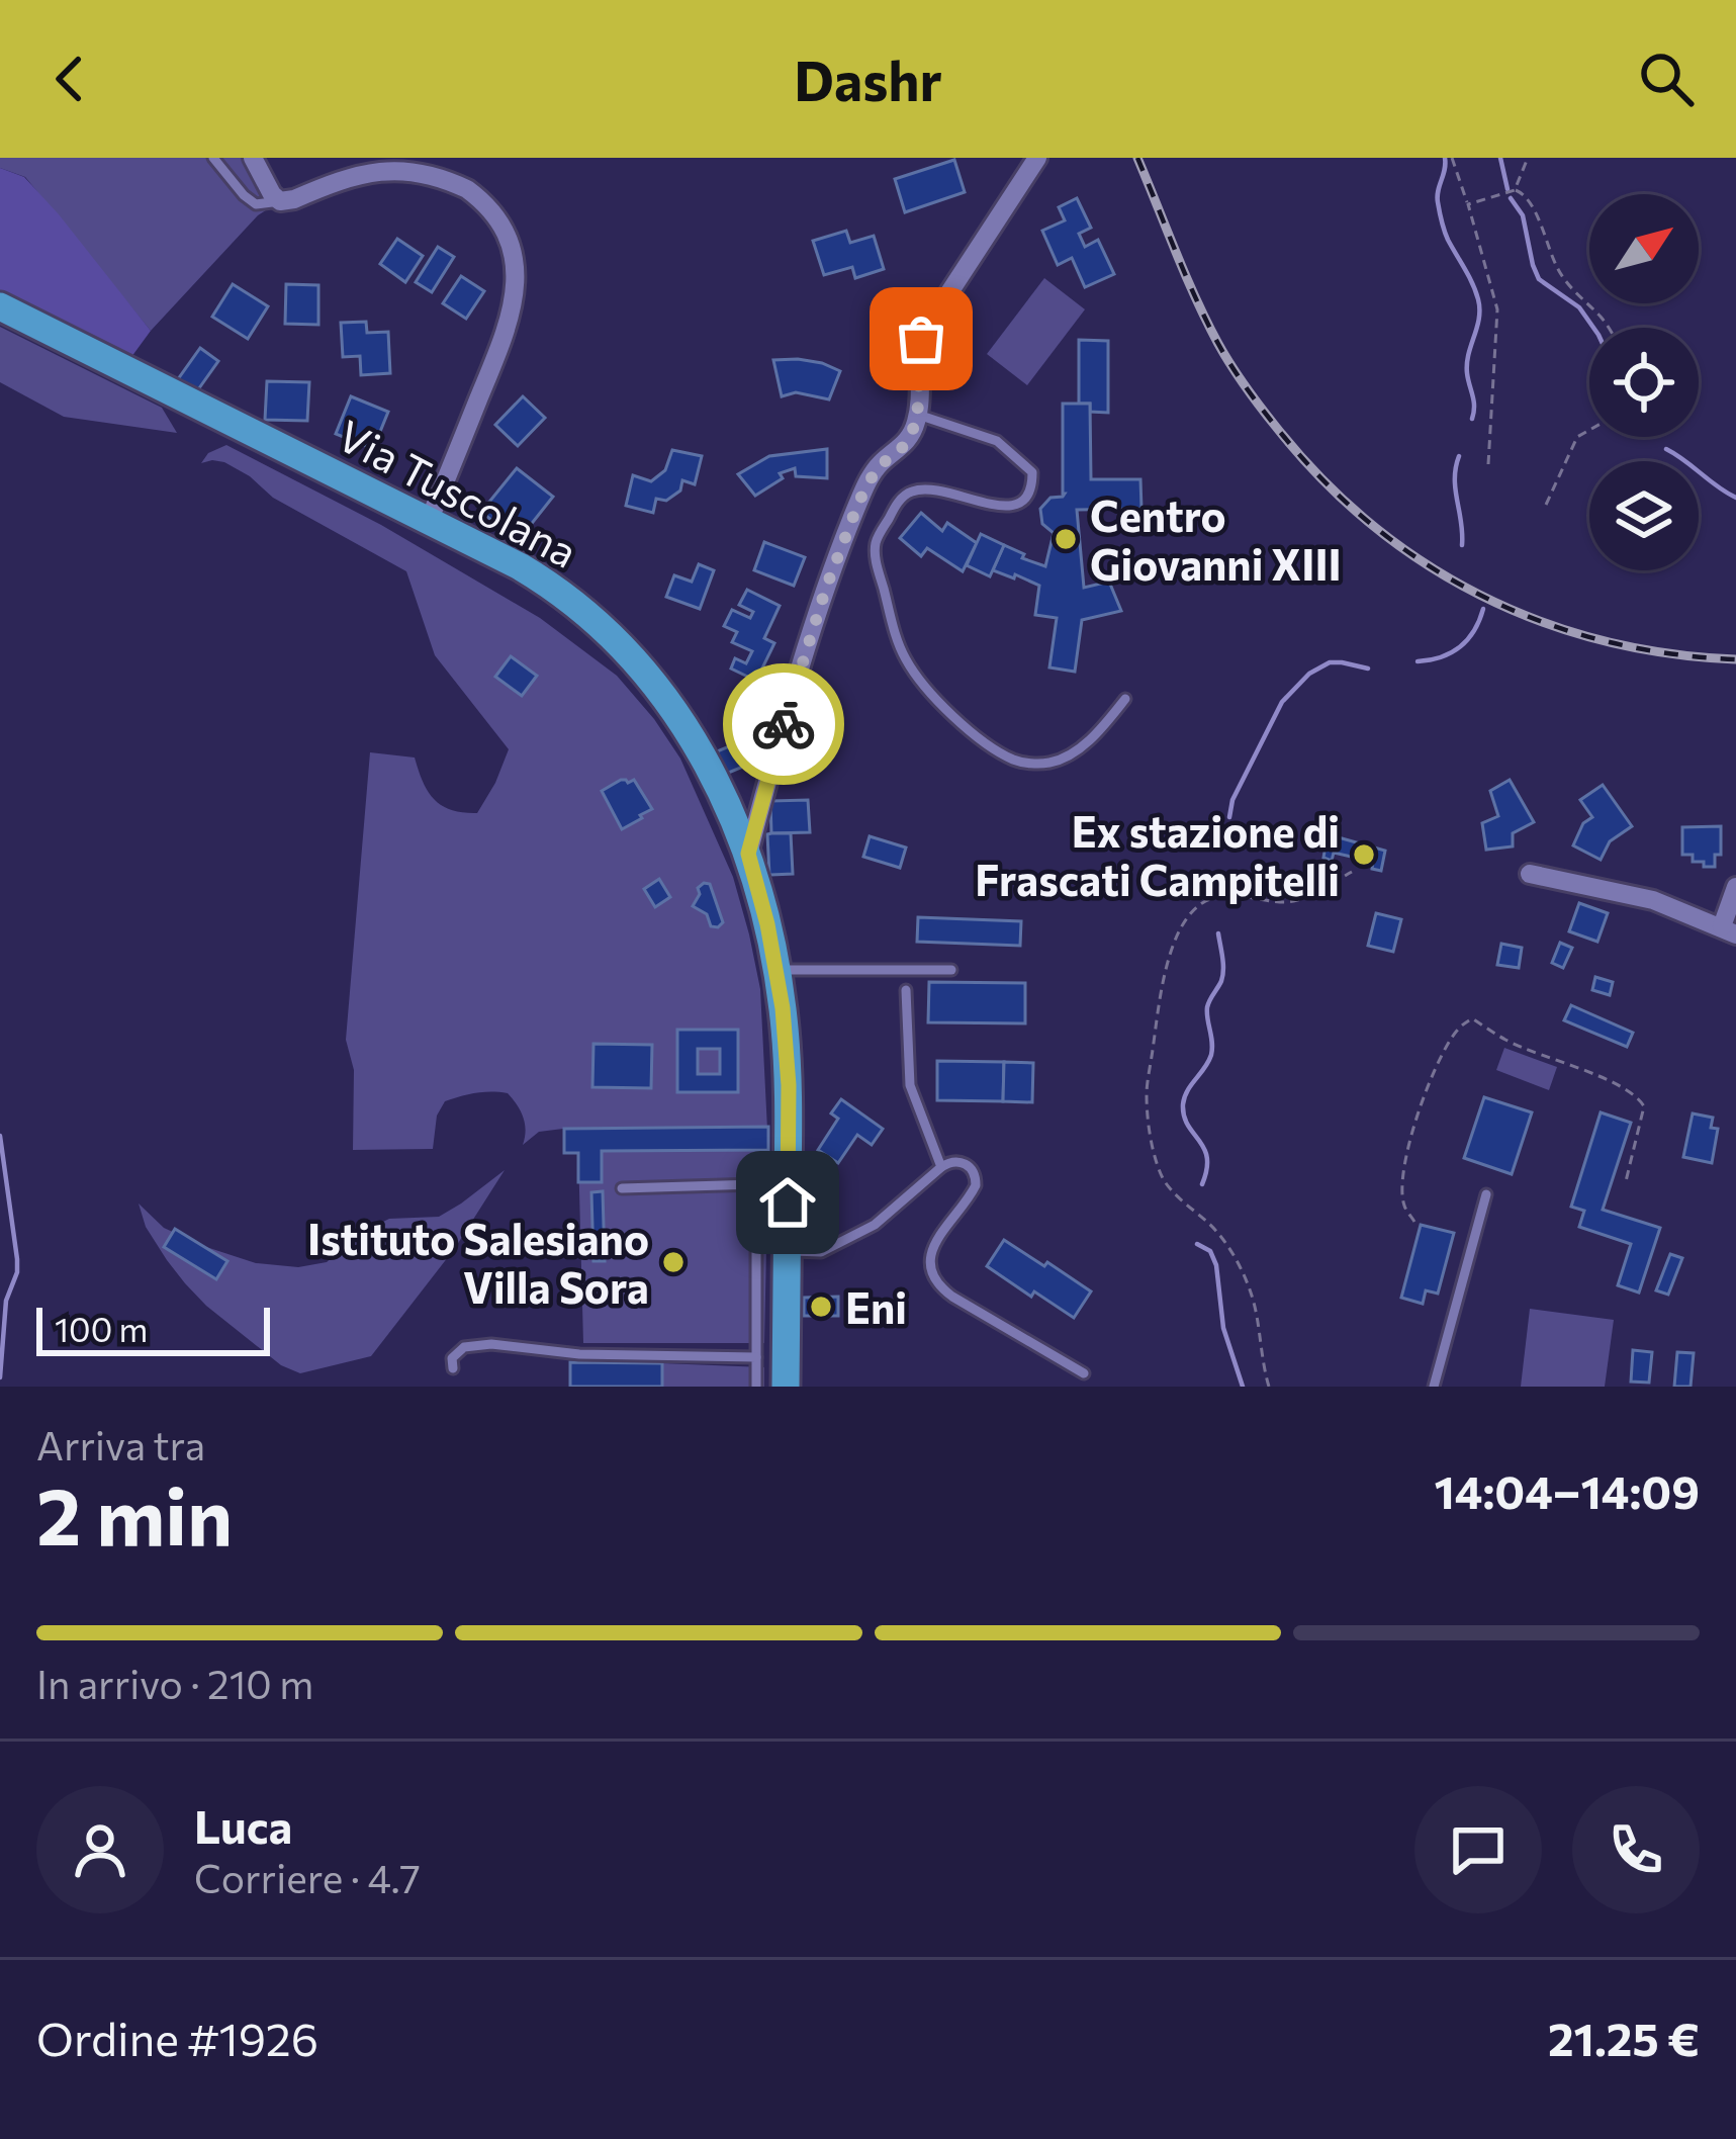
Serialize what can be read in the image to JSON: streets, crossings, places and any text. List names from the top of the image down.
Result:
{
  "streets": {
    "main road": ["Via Tuscolana"]
  },
  "places": [
    "Centro Giovanni XIII",
    "Ex stazione di Frascati Campitelli",
    "Istituto Salesiano Villa Sora",
    "Eni"
  ],
  "scale_bar": "100 m",
  "north": "top right",
  "page": {
    "header": "Dashr",
    "scale": "100 m",
    "heading": ["2 min", "Arriva tra", "14:04–14:09"],
    "panel": [
      "Luca",
      "Corriere · 4.7",
      "Ordine #1926",
      "21.25 €"
    ],
    "bar": "In arrivo · 210 m"
  }
}
